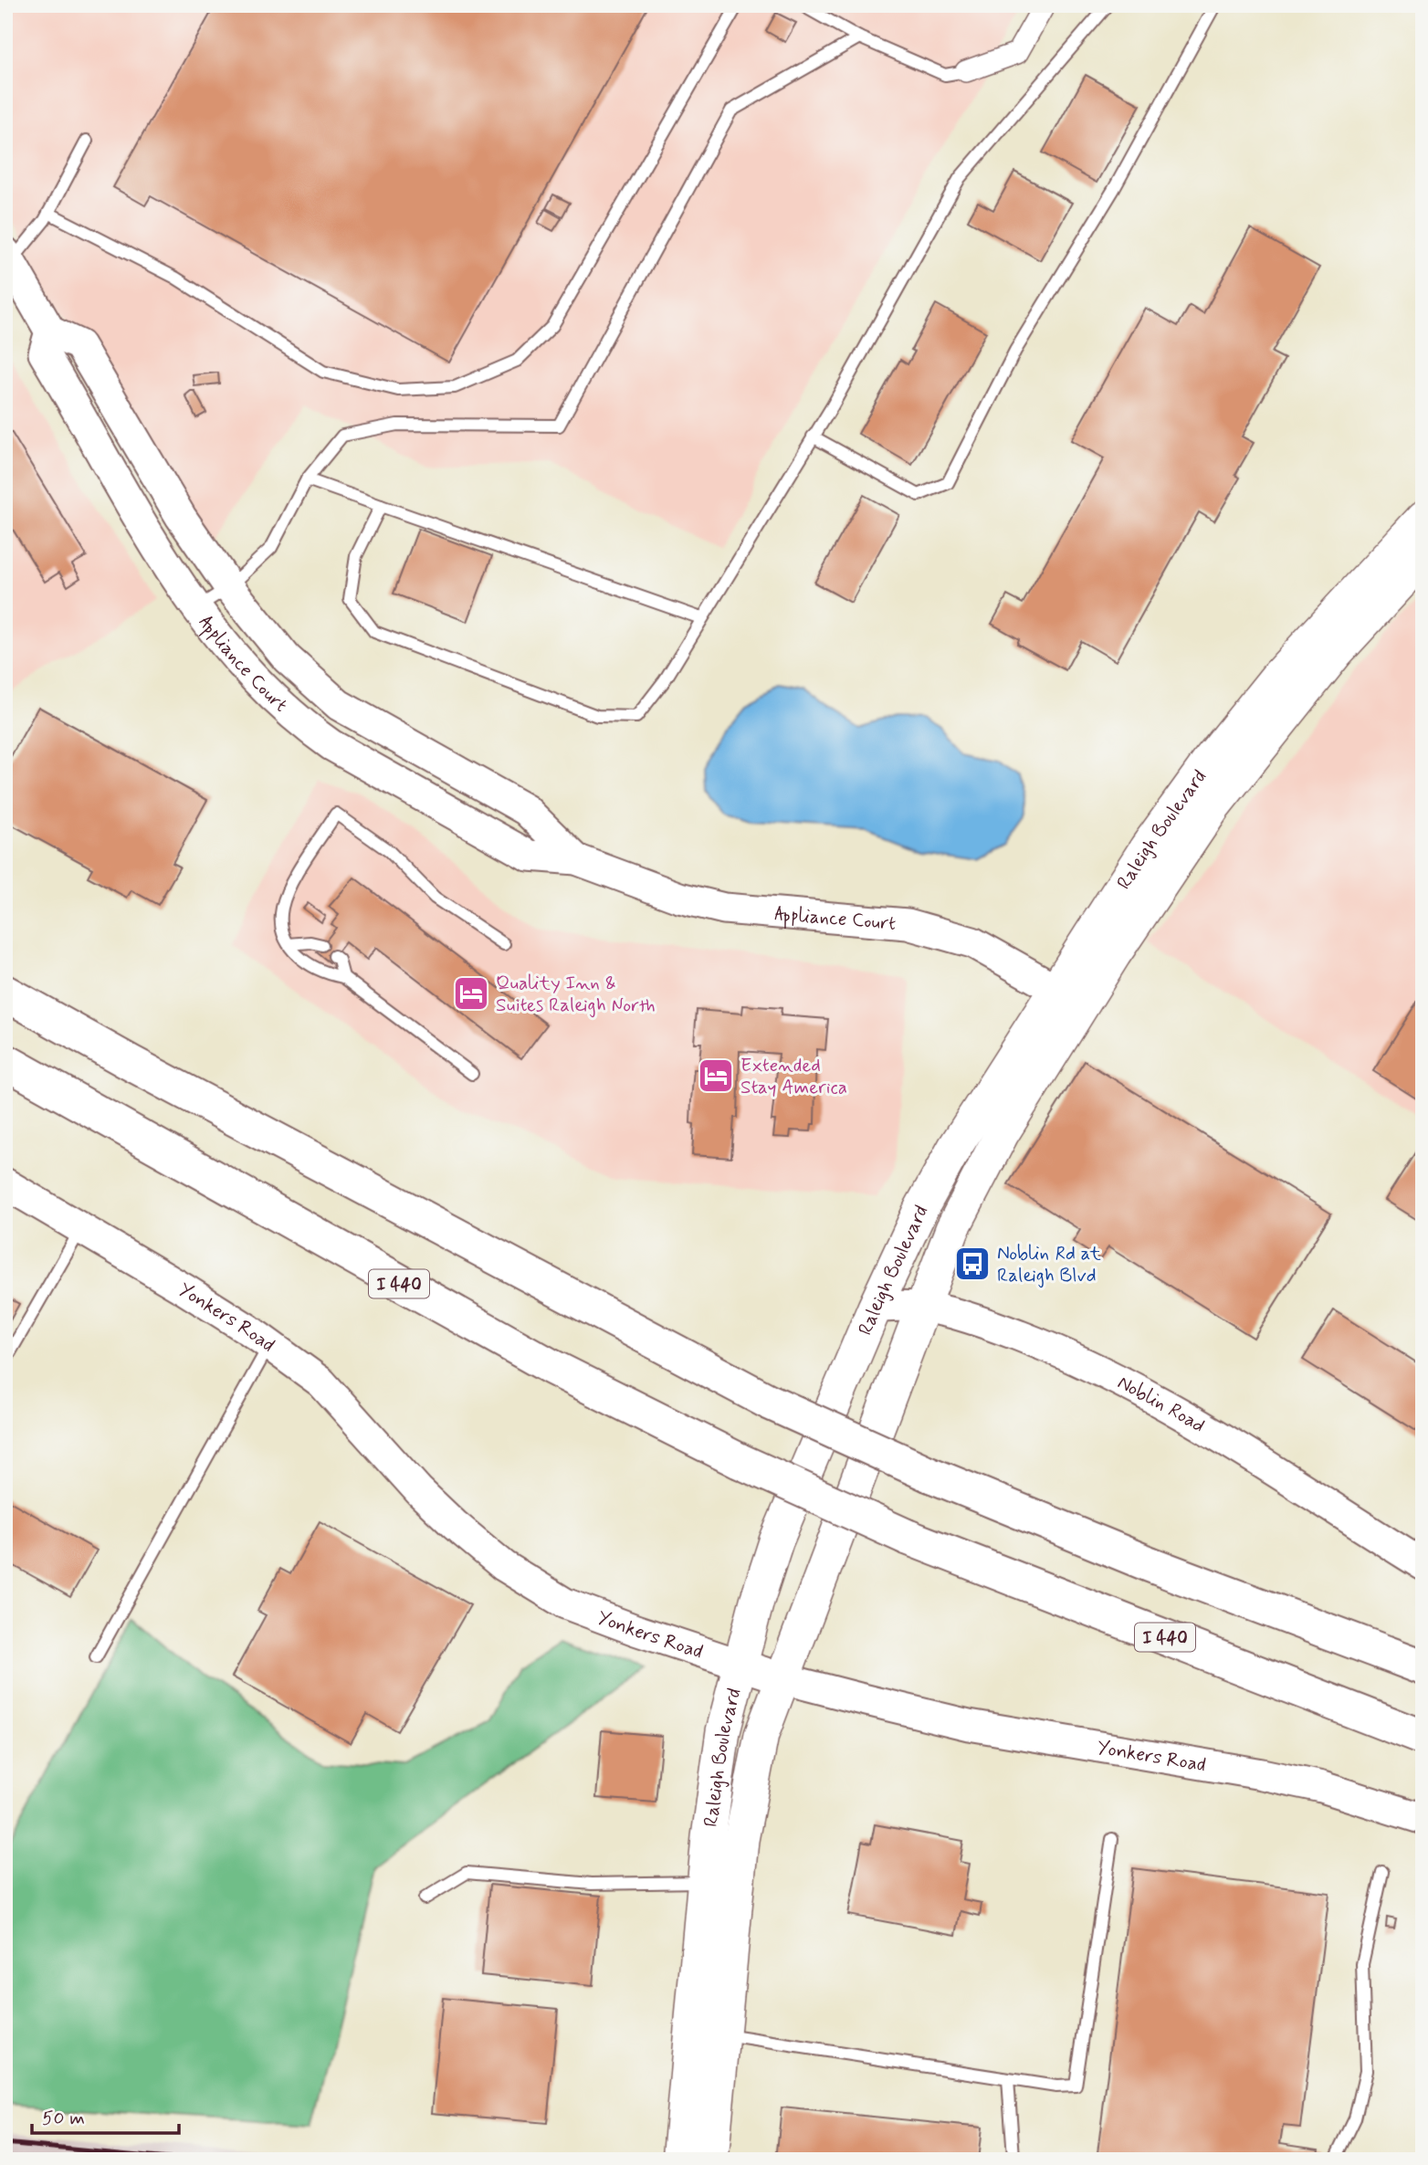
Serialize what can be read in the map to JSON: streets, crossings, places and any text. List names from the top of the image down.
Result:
{
  "streets": {
    "highway": ["I 440"],
    "main road": ["Raleigh Boulevard"],
    "street": ["Appliance Court", "Yonkers Road", "Noblin Road"]
  },
  "crossings": [
    ["Appliance Court", "Raleigh Boulevard"],
    ["Raleigh Boulevard", "Yonkers Road"],
    ["Raleigh Boulevard", "Noblin Road"]
  ],
  "places": {
    "hotel": ["Quality Inn & Suites Raleigh North", "Extended Stay America"],
    "bus stop": ["Noblin Rd at Raleigh Blvd"]
  },
  "scale_bar": "50 m"
}
